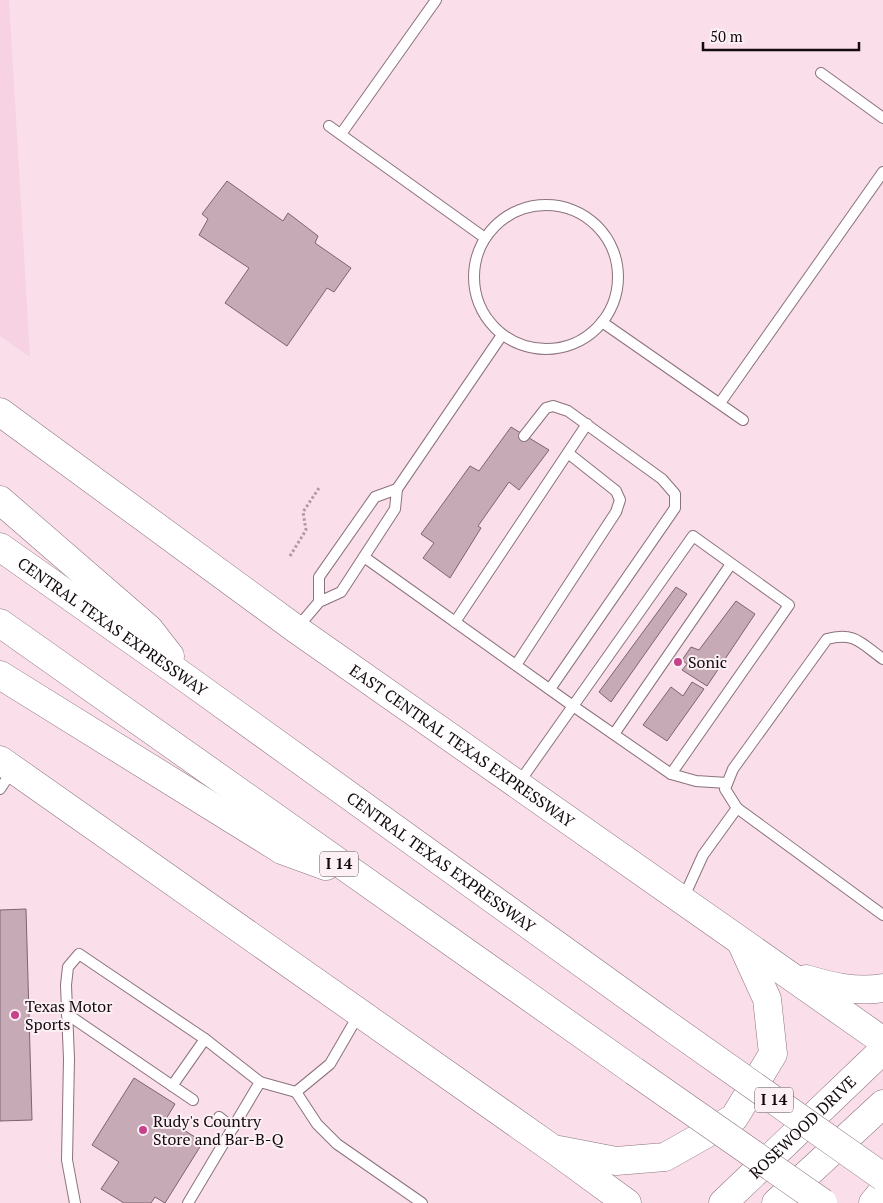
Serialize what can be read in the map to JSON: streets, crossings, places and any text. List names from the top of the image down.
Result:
{
  "streets": {
    "main road": [
      "CENTRAL TEXAS EXPRESSWAY",
      "EAST CENTRAL TEXAS EXPRESSWAY",
      "I 14",
      "ROSEWOOD DRIVE"
    ]
  },
  "places": ["Sonic", "Texas Motor Sports", "Rudy's Country Store and Bar-B-Q"],
  "scale_bar": "50 m"
}
